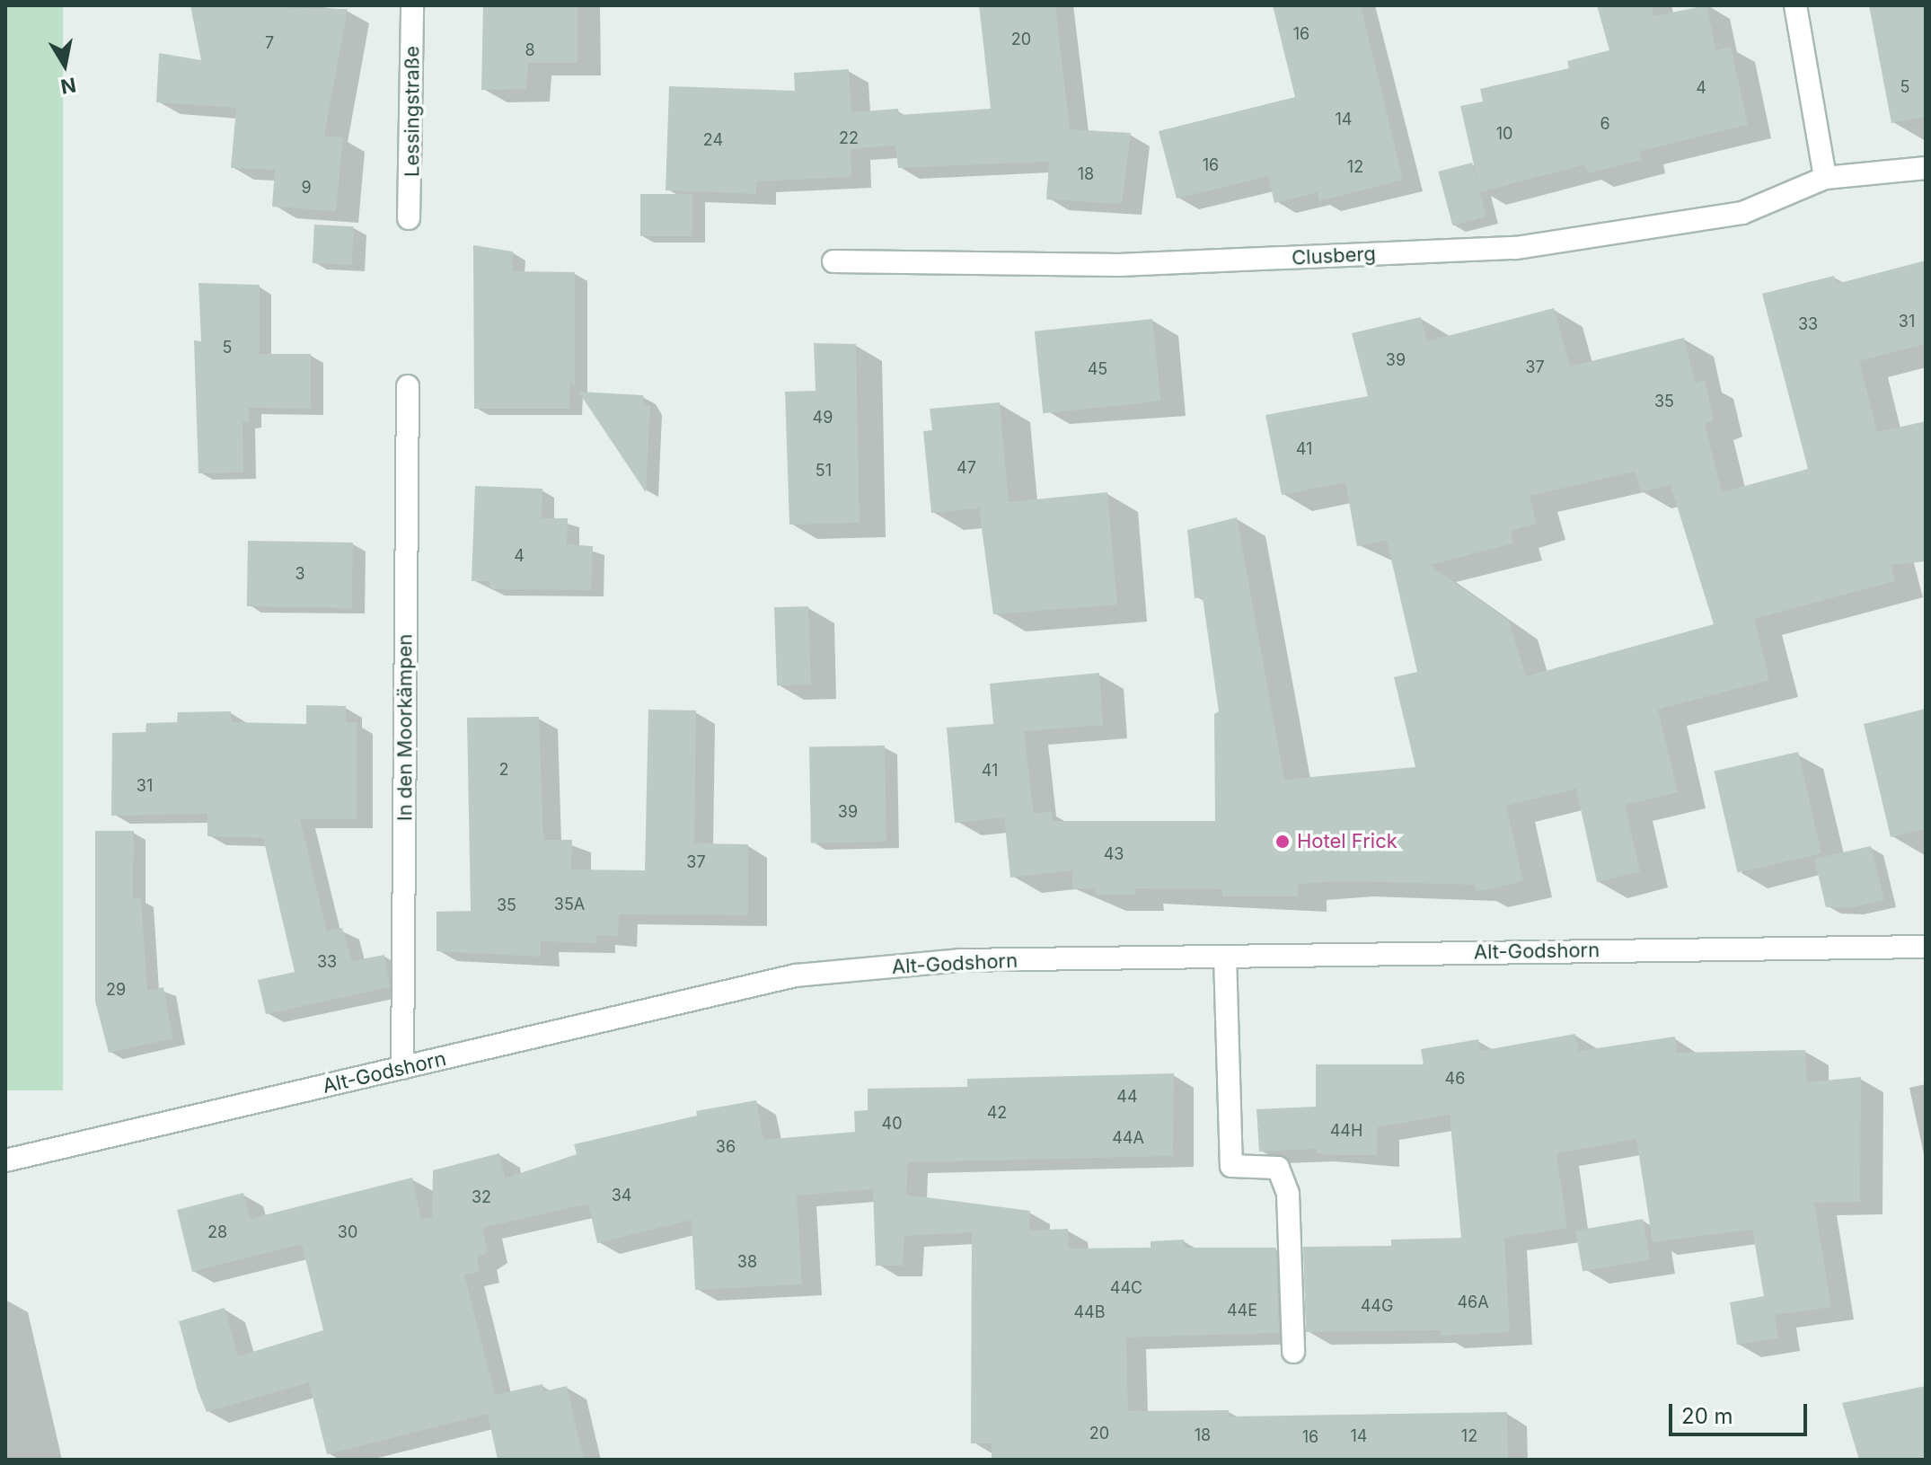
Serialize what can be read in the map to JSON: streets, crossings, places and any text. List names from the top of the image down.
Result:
{
  "streets": {
    "street": [
      "Lessingstraße",
      "Clusberg",
      "In den Moorkämpen",
      "Alt-Godshorn"
    ]
  },
  "crossings": [
    ["In den Moorkämpen", "Alt-Godshorn"]
  ],
  "places": ["Hotel Frick"],
  "house_numbers": [
    "16",
    "20",
    "7",
    "8",
    "5",
    "4",
    "14",
    "6",
    "10",
    "22",
    "24",
    "16",
    "12",
    "18",
    "9",
    "31",
    "33",
    "5",
    "39",
    "37",
    "45",
    "35",
    "49",
    "41",
    "47",
    "51",
    "4",
    "3",
    "2",
    "41",
    "31",
    "39",
    "43",
    "37",
    "35A",
    "35",
    "33",
    "29",
    "46",
    "44",
    "42",
    "40",
    "44H",
    "44A",
    "36",
    "34",
    "32",
    "28",
    "30",
    "38",
    "44C",
    "46A",
    "44G",
    "44E",
    "44B",
    "20",
    "18",
    "14",
    "12",
    "16"
  ],
  "scale_bar": "20 m",
  "north": "bottom"
}
